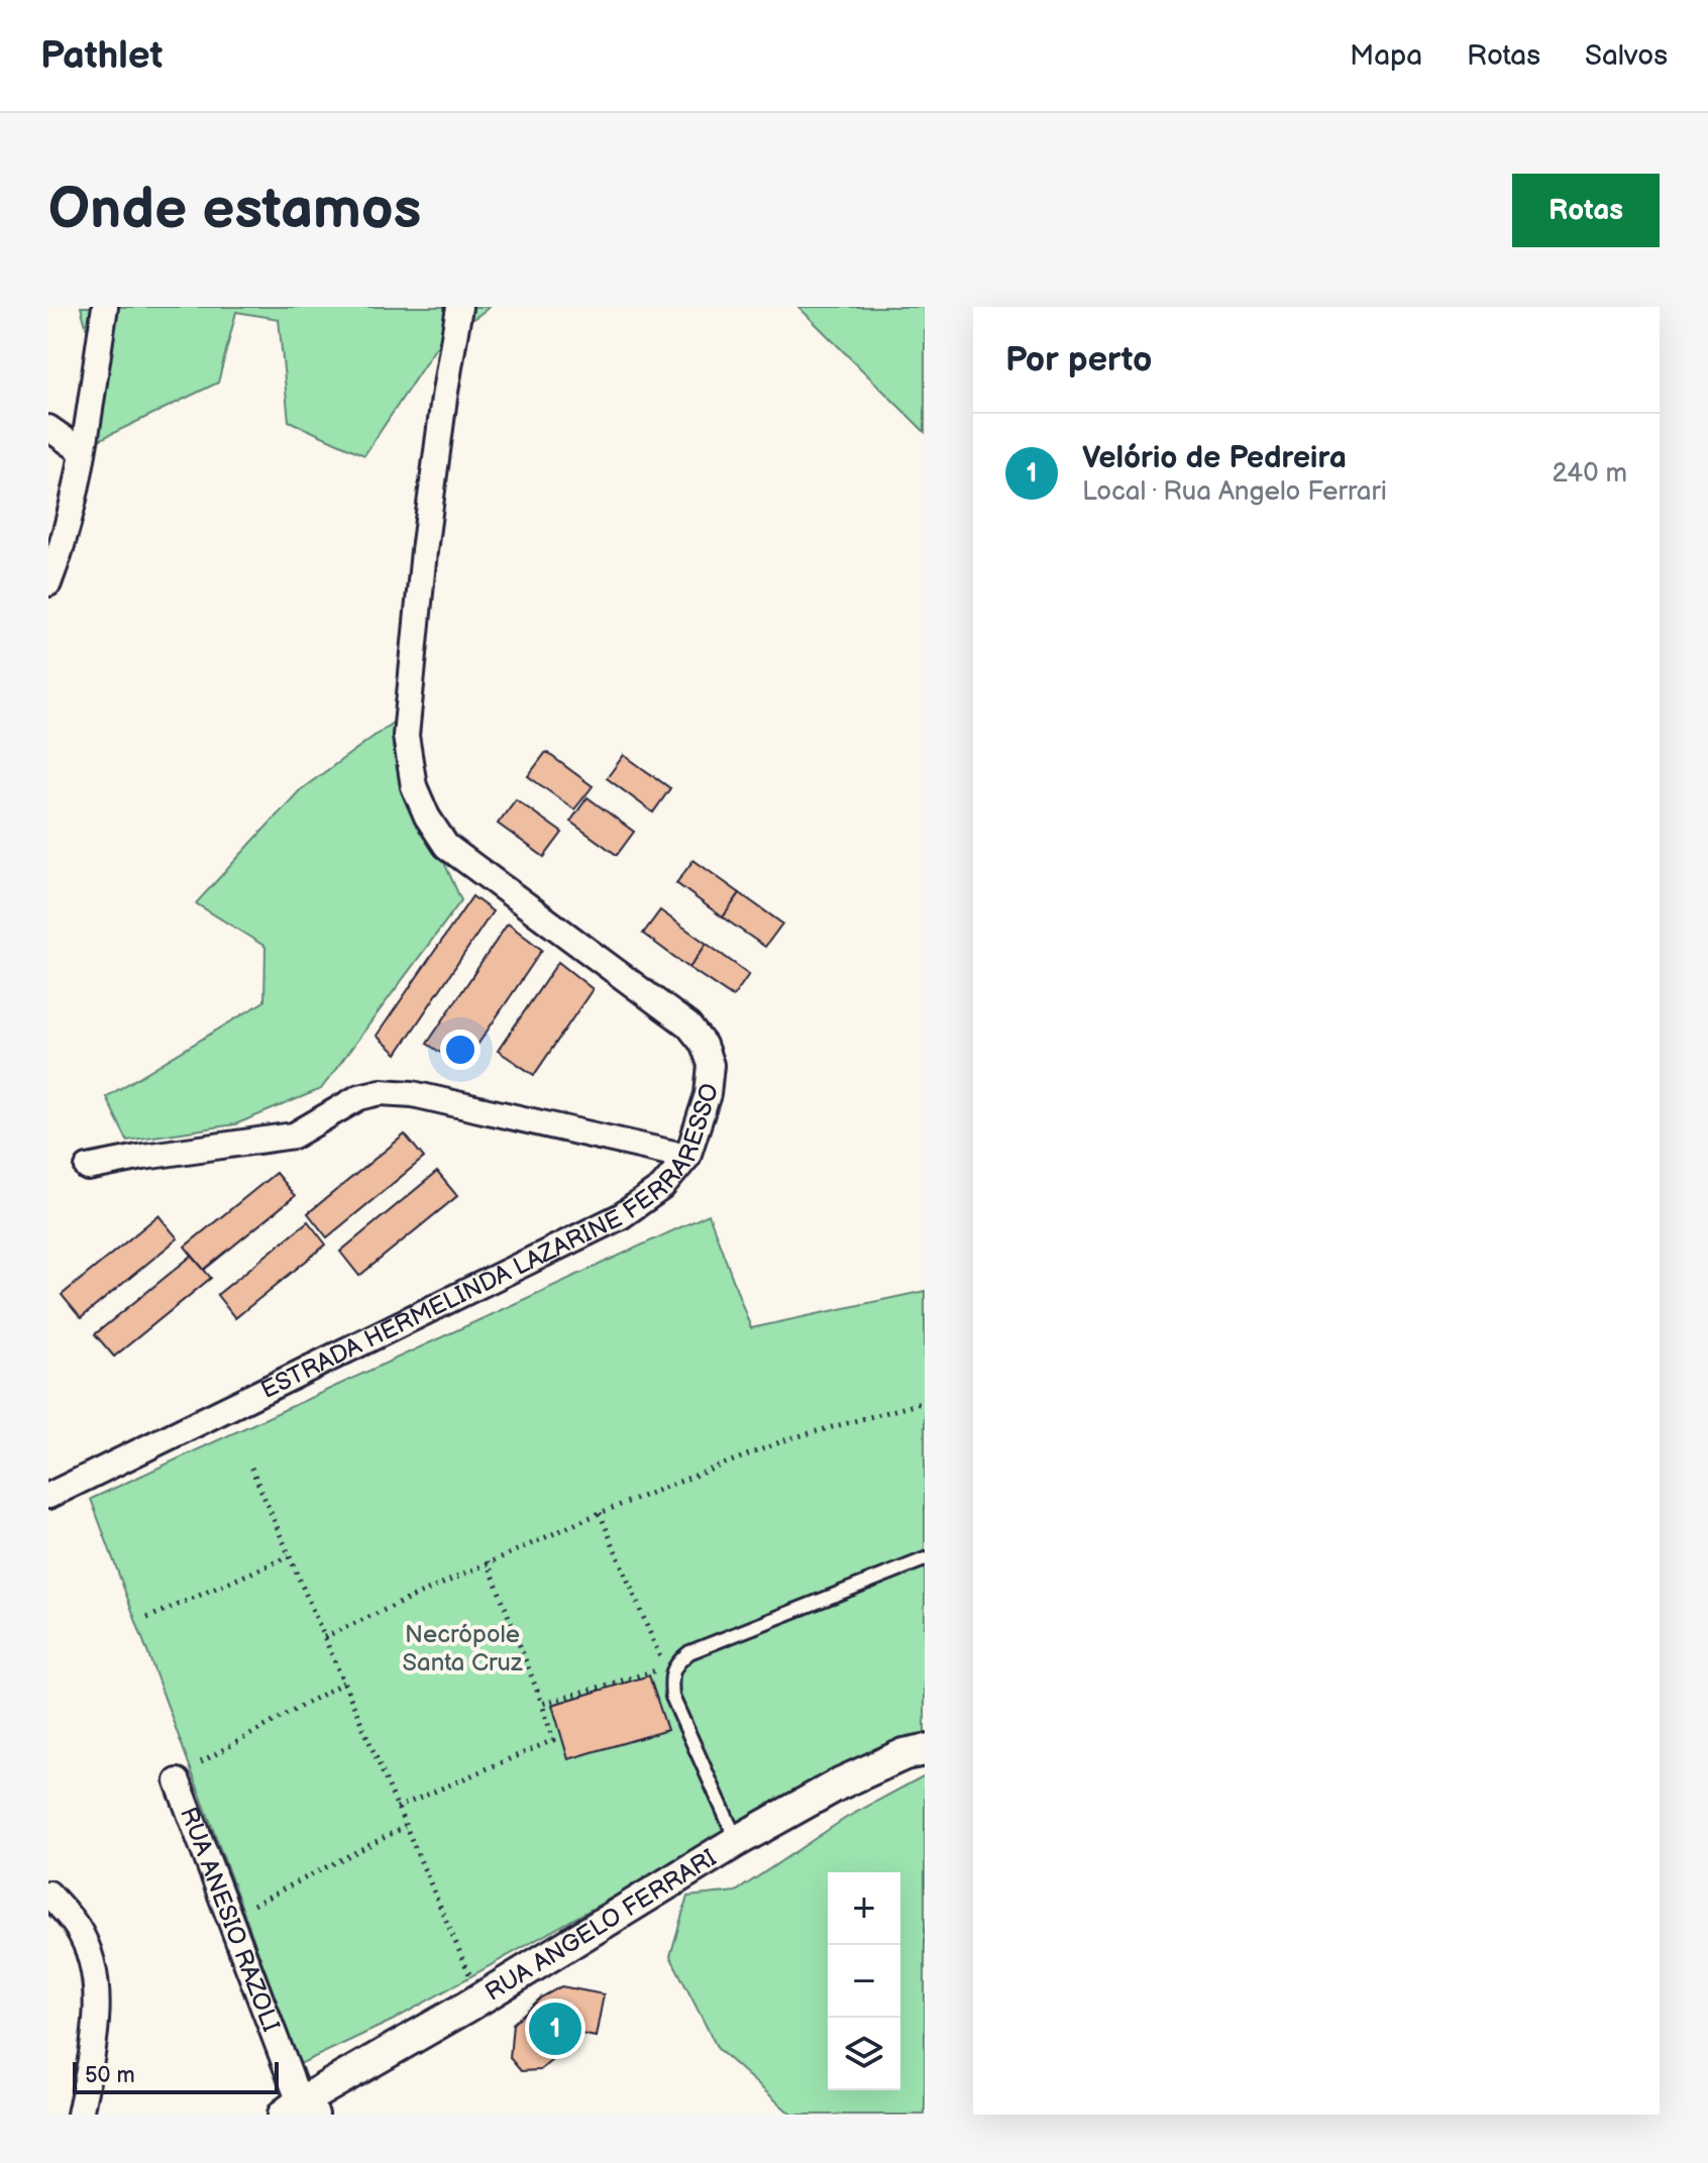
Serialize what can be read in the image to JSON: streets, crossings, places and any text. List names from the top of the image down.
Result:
{
  "streets": {
    "street": ["ESTRADA HERMELINDA LAZARINE FERRARESSO", "RUA ANESIO RAZOLI", "RUA ANGELO FERRARI"]
  },
  "crossings": [
    ["RUA ANESIO RAZOLI", "RUA ANGELO FERRARI"]
  ],
  "parks": ["Necrópole Santa Cruz"],
  "scale_bar": "50 m",
  "page": {
    "header": "Pathlet",
    "nav": ["Mapa", "Rotas", "Salvos"],
    "buttons": "Rotas",
    "title": "Onde estamos",
    "heading": "Por perto",
    "list": [
      {
        "mark": "1",
        "name": "Velório de Pedreira",
        "note": "Local · Rua Angelo Ferrari",
        "value": "240 m"
      }
    ],
    "map_buttons": ["+", "−"],
    "pins": "1",
    "scale": "50 m"
  }
}
